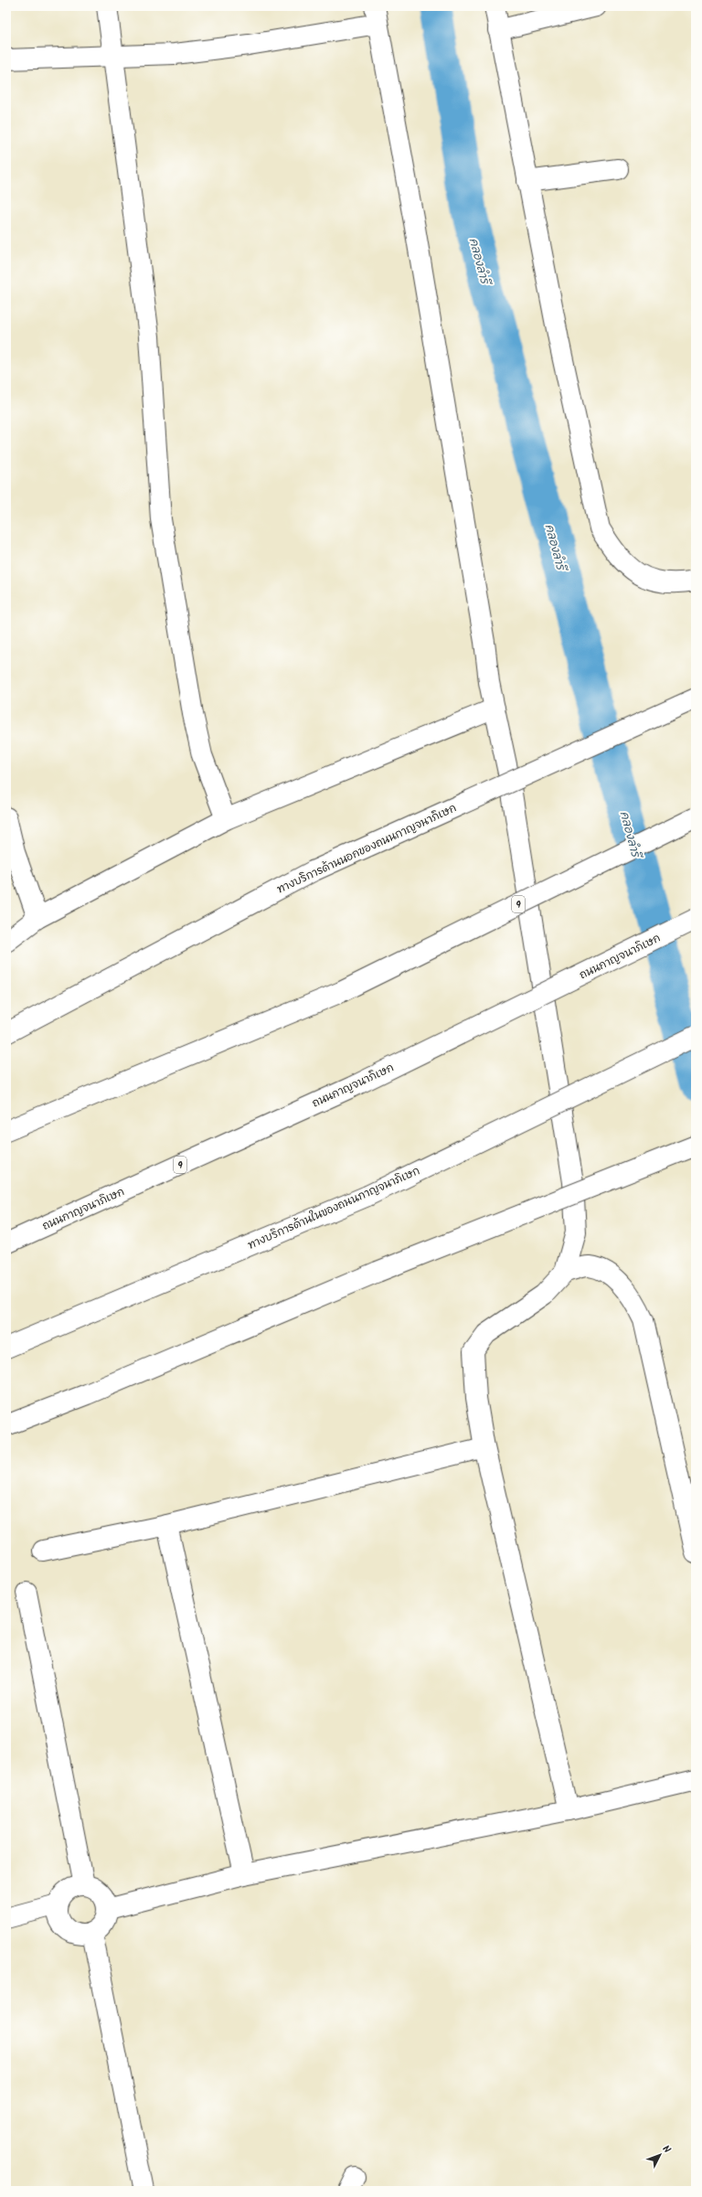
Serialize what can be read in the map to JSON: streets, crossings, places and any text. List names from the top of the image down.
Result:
{
  "streets": {
    "main road": [
      "ทางบริการด้านนอกของถนนกาญจนาภิเษก",
      "9",
      "ถนนกาญจนาภิเษก",
      "ทางบริการด้านในของถนนกาญจนาภิเษก"
    ]
  },
  "water": ["คลองลำรี"],
  "north": "top right"
}
